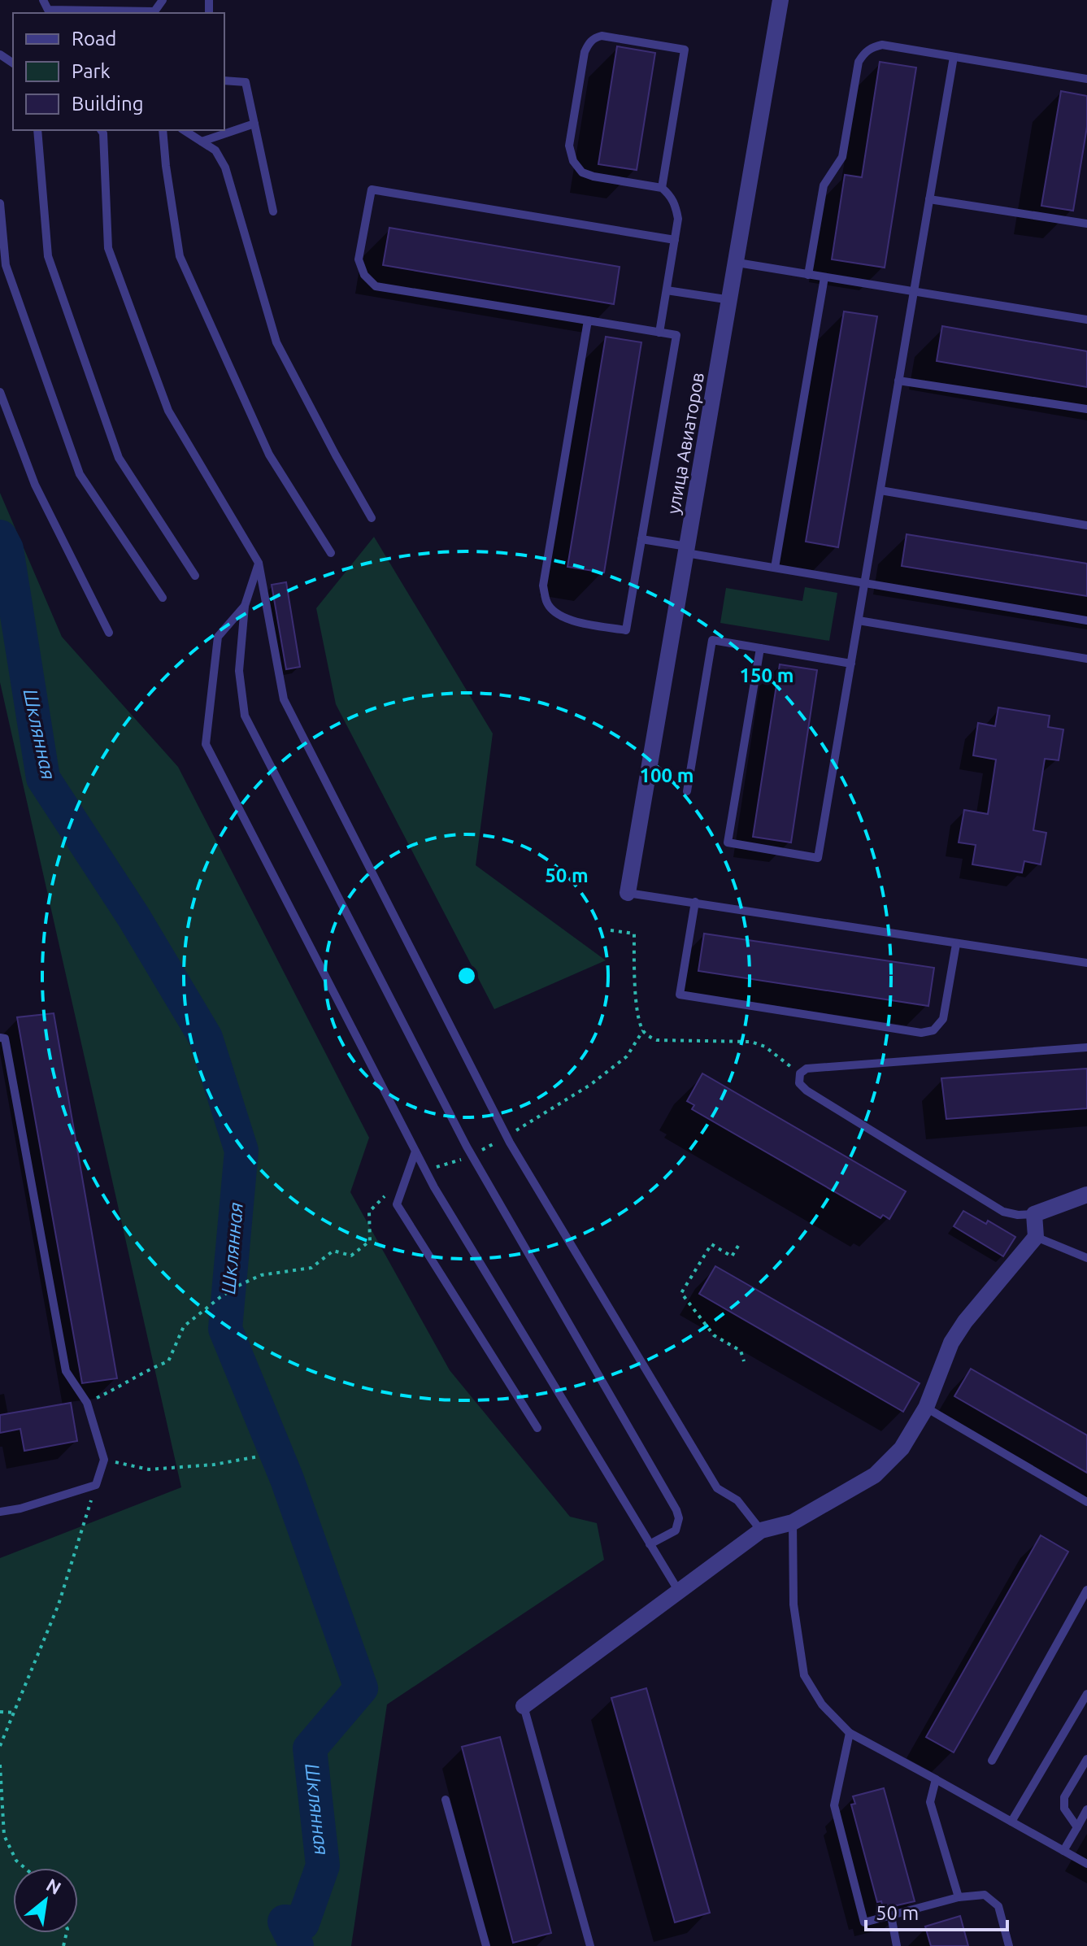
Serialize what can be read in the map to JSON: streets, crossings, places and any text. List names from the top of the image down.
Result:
{
  "streets": {
    "street": ["улица Авиаторов"]
  },
  "water": ["Шклянная"],
  "legend": ["Road", "Park", "Building"],
  "scale_bar": "50 m",
  "north": "top right",
  "rings": ["150 m", "100 m", "50 m"]
}
